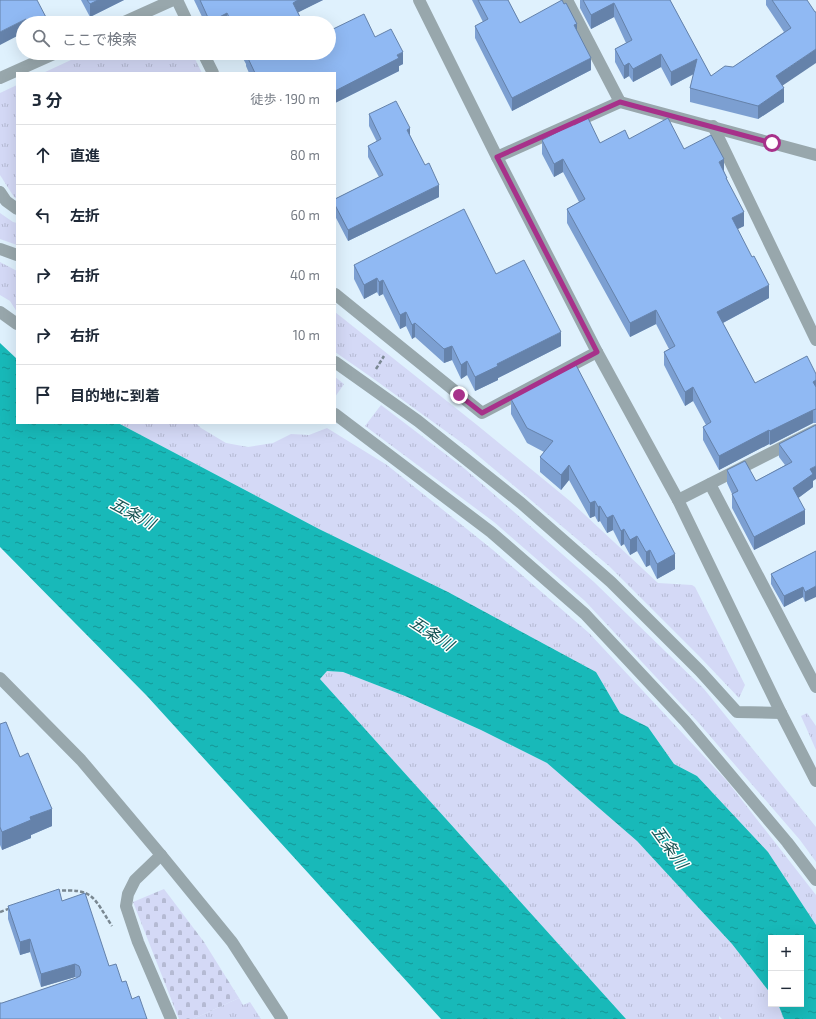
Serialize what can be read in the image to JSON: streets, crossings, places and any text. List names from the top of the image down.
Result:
{
  "water": ["五条川"],
  "page": {
    "search": "ここで検索",
    "heading": ["3 分", "徒歩 · 190 m"],
    "list": [
      ["直進", "80 m"],
      ["左折", "60 m"],
      ["右折", "40 m"],
      ["右折", "10 m"],
      "目的地に到着"
    ],
    "map_buttons": ["+", "−"]
  }
}
